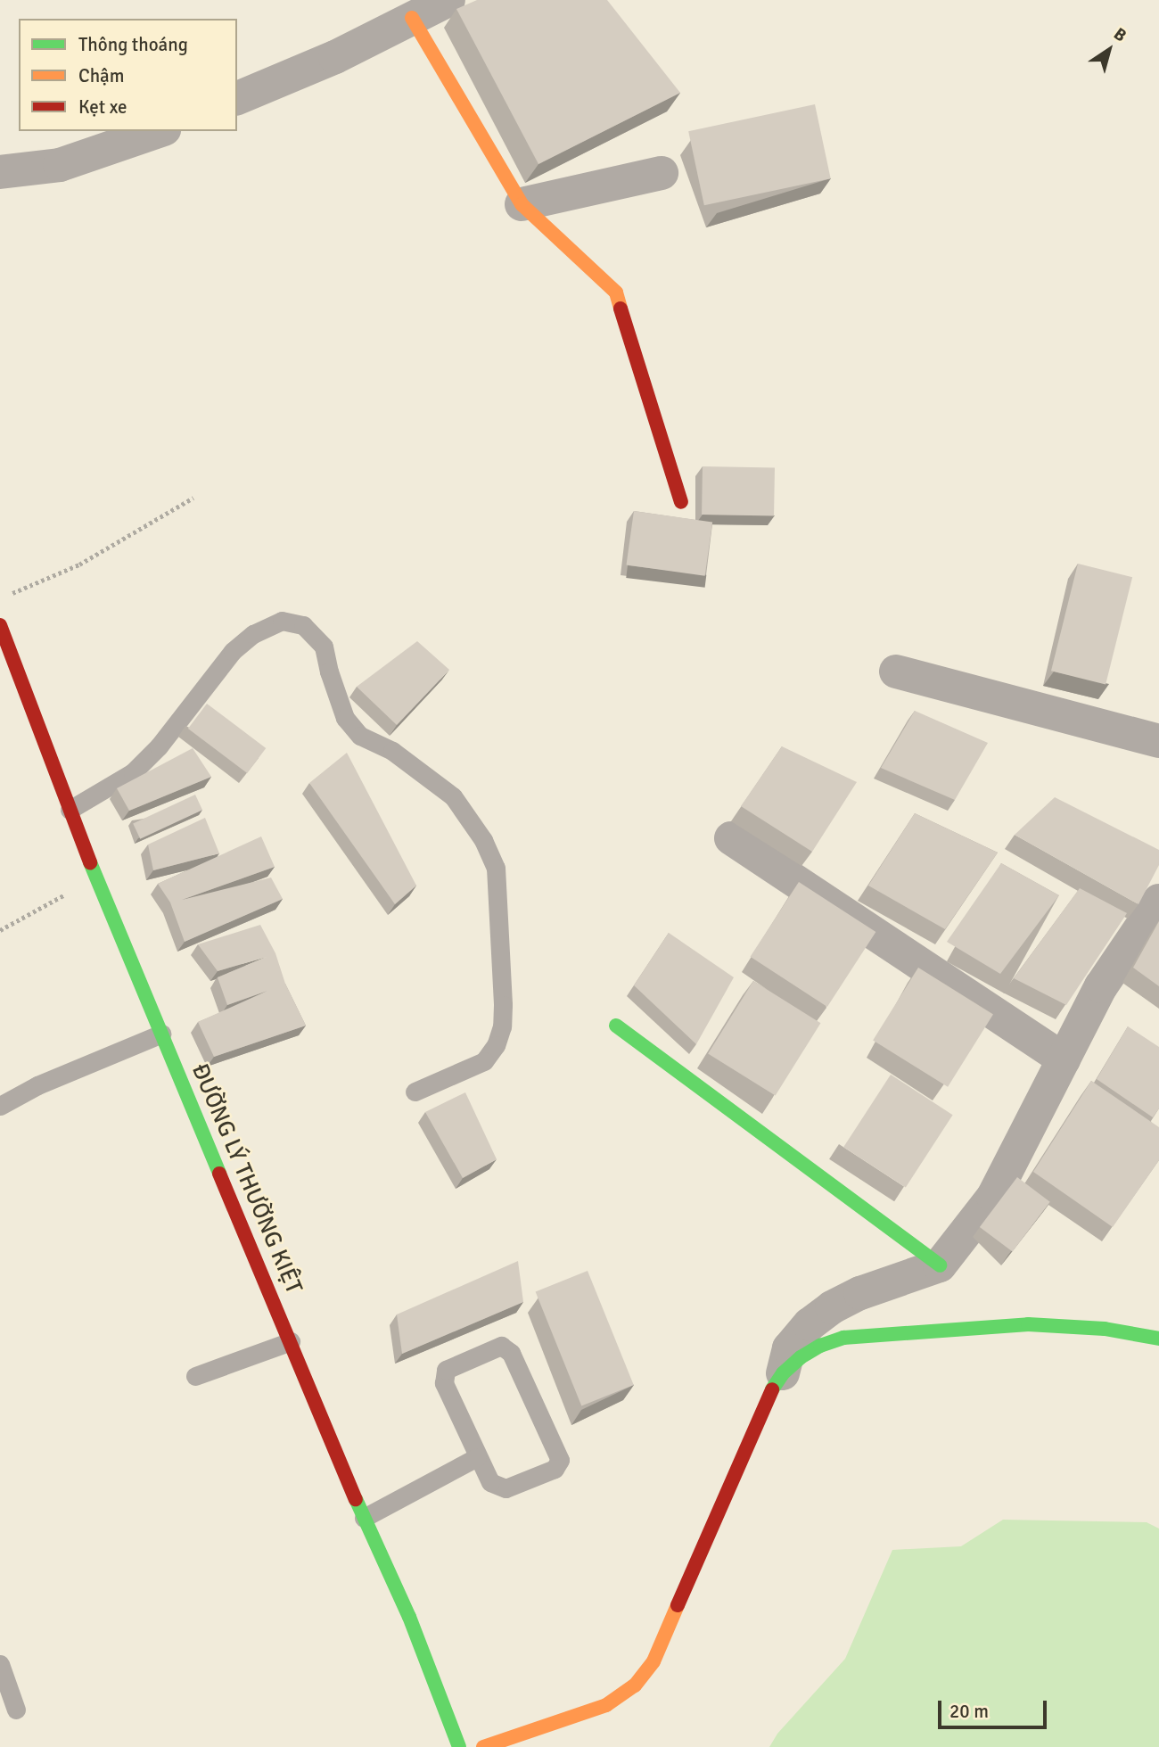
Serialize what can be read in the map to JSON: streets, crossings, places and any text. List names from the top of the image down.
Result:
{
  "streets": {
    "street": ["ĐƯỜNG LÝ THƯỜNG KIỆT"]
  },
  "legend": ["Thông thoáng", "Chậm", "Kẹt xe"],
  "scale_bar": "20 m",
  "north": "top right"
}
